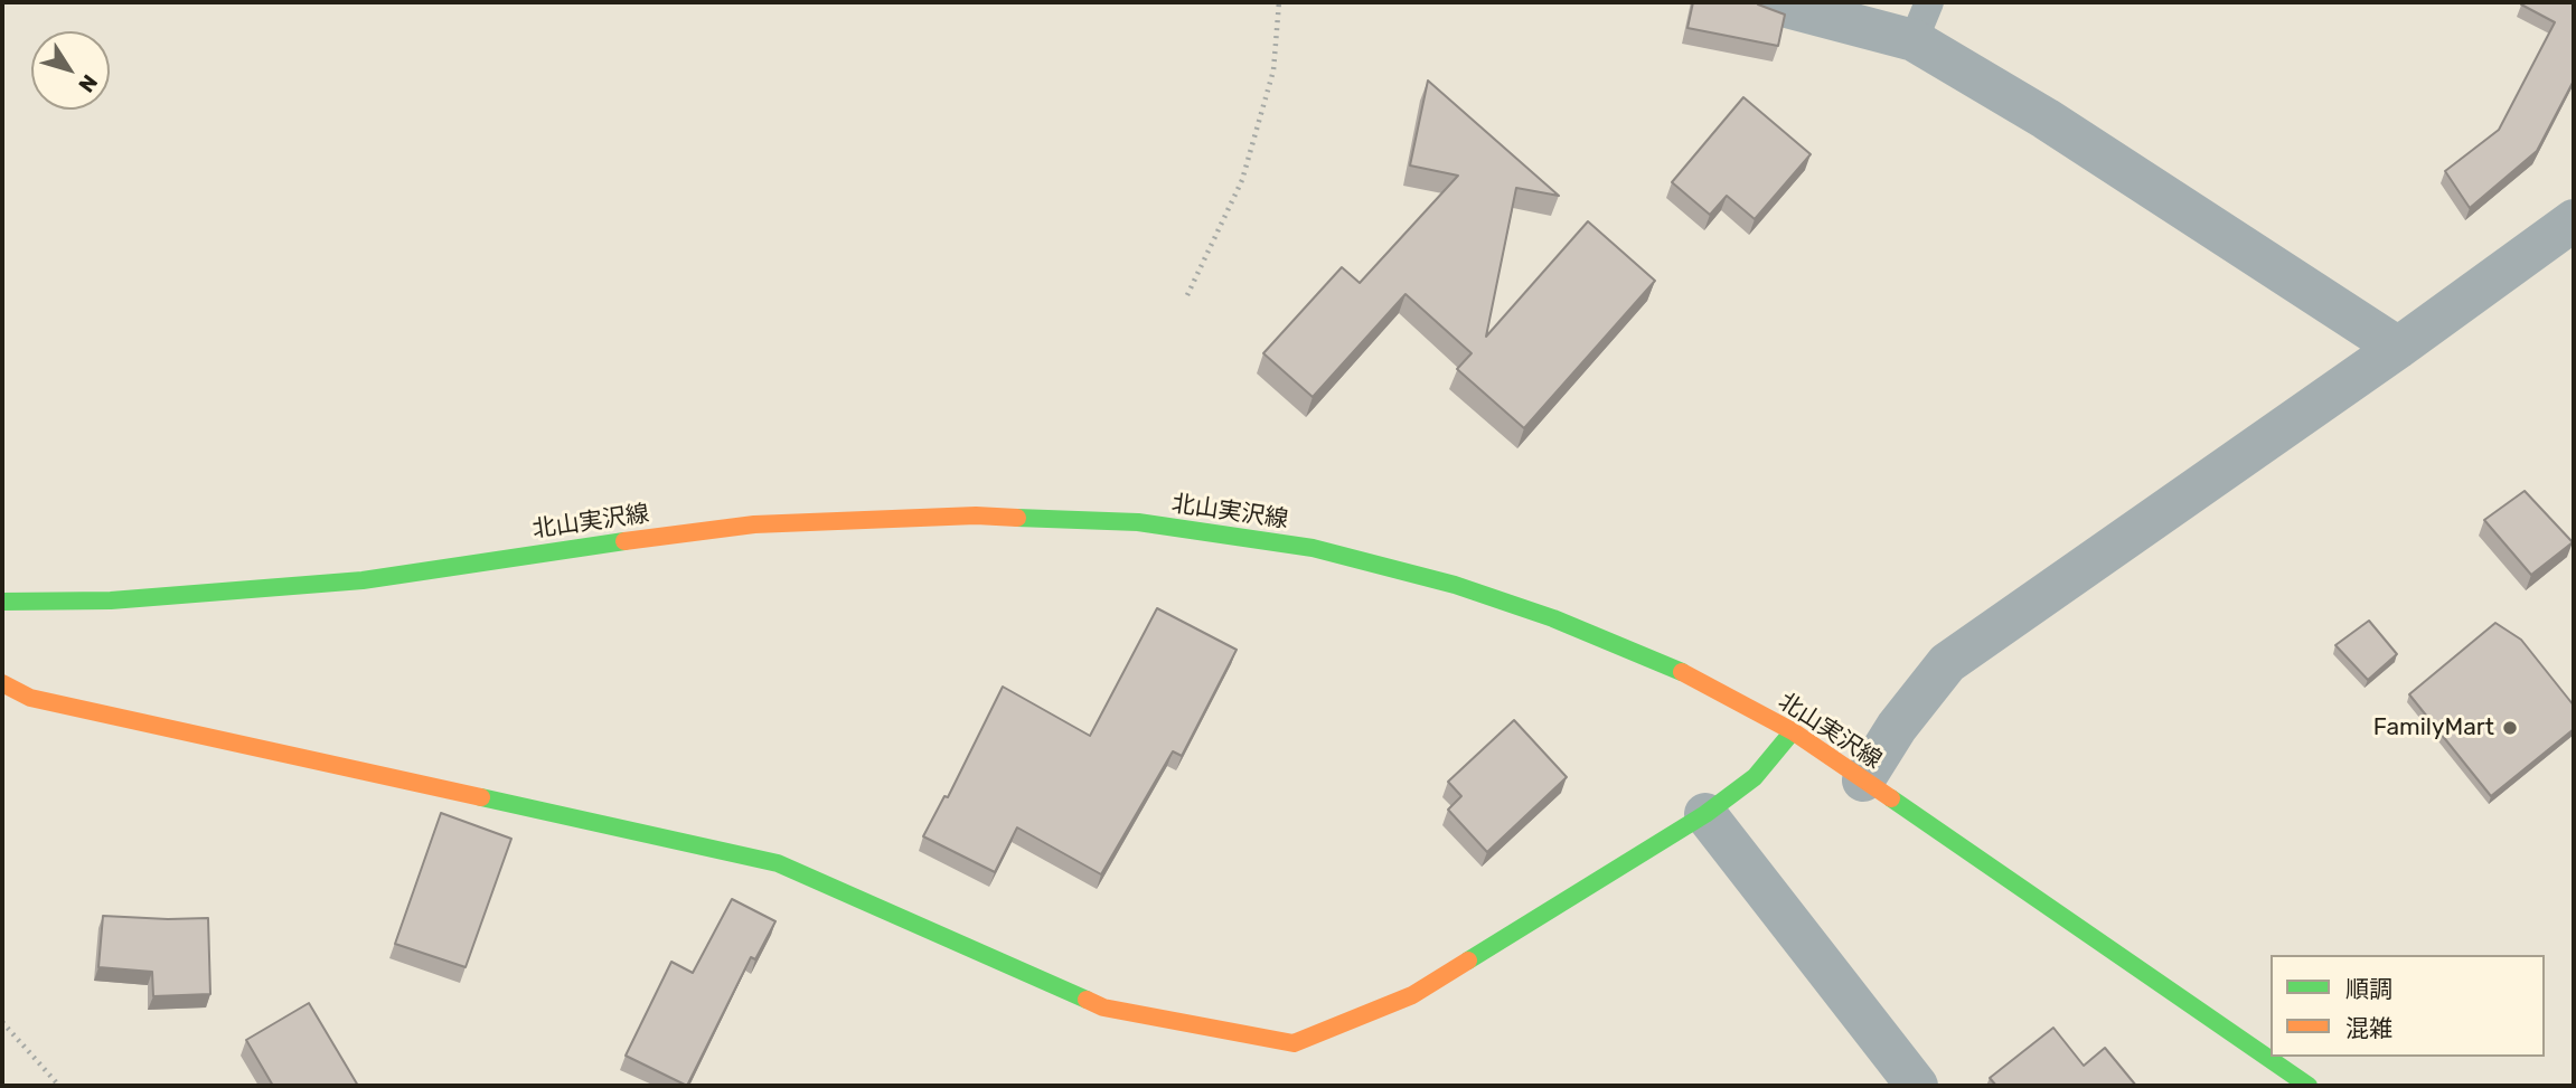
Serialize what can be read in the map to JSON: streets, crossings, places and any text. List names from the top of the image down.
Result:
{
  "streets": {
    "street": ["北山実沢線"]
  },
  "places": ["FamilyMart"],
  "legend": ["順調", "混雑"],
  "north": "bottom right"
}
